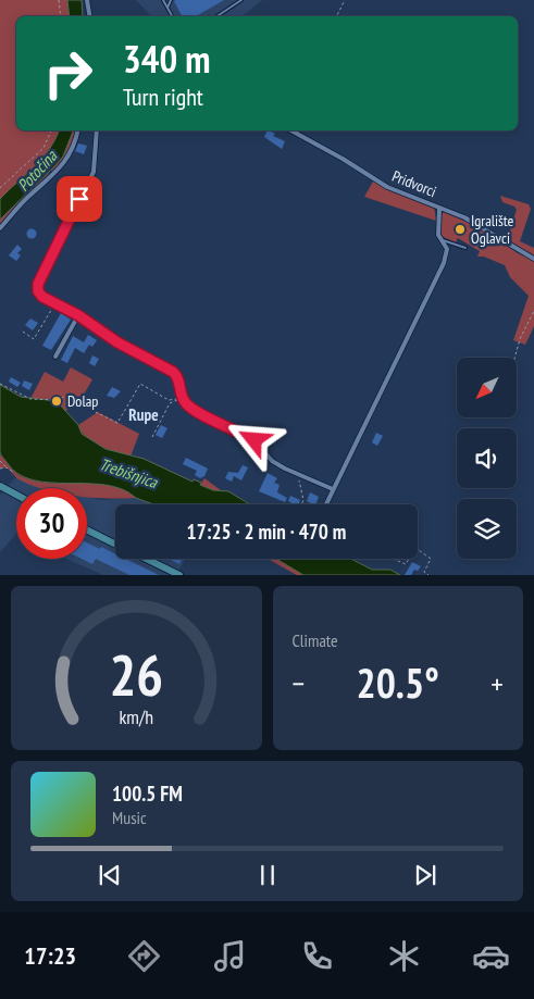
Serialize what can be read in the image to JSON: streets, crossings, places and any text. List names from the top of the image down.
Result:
{
  "streets": {
    "street": ["Pridvorci"]
  },
  "districts": ["Rupe"],
  "water": ["Potočina", "Trebišnjica"],
  "places": ["Igralište Oglavci", "Dolap"],
  "north": "bottom left",
  "page": {
    "turn": ["340 m", "Turn right"],
    "limit": "30",
    "trip": "17:25 · 2 min · 470 m",
    "tile": "Climate",
    "heat": ["−", "20.5°", "+"],
    "song": ["100.5 FM", "Music"],
    "tabs": "17:23",
    "gauge": ["26", "km/h"]
  }
}
